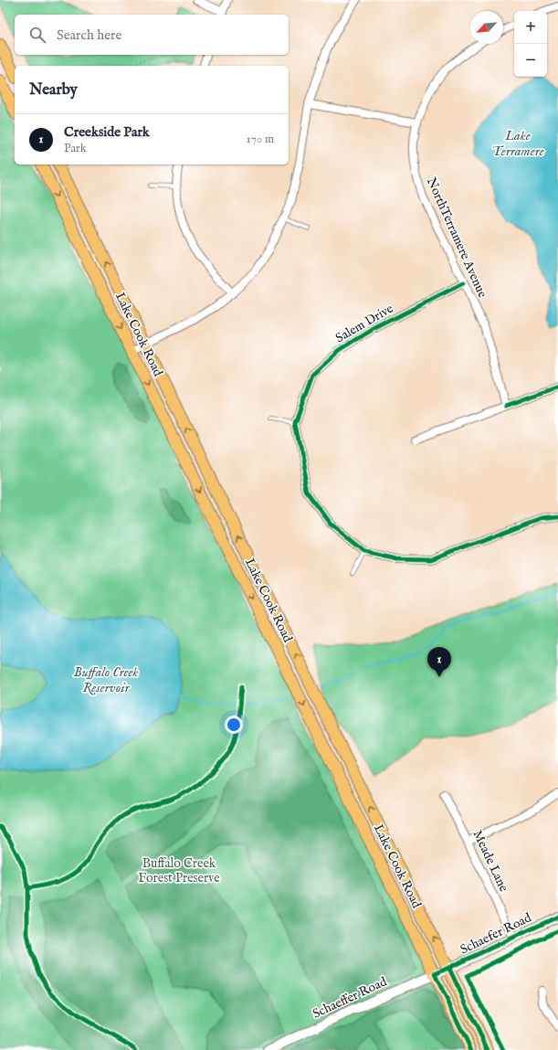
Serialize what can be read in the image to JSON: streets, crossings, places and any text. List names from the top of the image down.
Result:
{
  "streets": {
    "main road": ["Lake Cook Road"],
    "street": [
      "NorthTerramere Avenue",
      "Salem Drive",
      "Meade Lane",
      "Schaefer Road",
      "Schaeffer Road"
    ]
  },
  "crossings": [
    ["NorthTerramere Avenue", "Salem Drive"],
    ["Lake Cook Road", "Schaefer Road"],
    ["Lake Cook Road", "Schaeffer Road"],
    ["Meade Lane", "Schaefer Road"],
    ["Schaefer Road", "Schaeffer Road"]
  ],
  "water": ["Lake Terramere", "Buffalo Creek Reservoir"],
  "parks": ["Buffalo Creek Forest Preserve"],
  "north": "bottom left",
  "page": {
    "map_buttons": ["+", "−"],
    "search": "Search here",
    "heading": "Nearby",
    "list": [
      {
        "mark": "1",
        "name": "Creekside Park",
        "note": "Park",
        "value": "170 m"
      }
    ],
    "pins": "1"
  }
}
